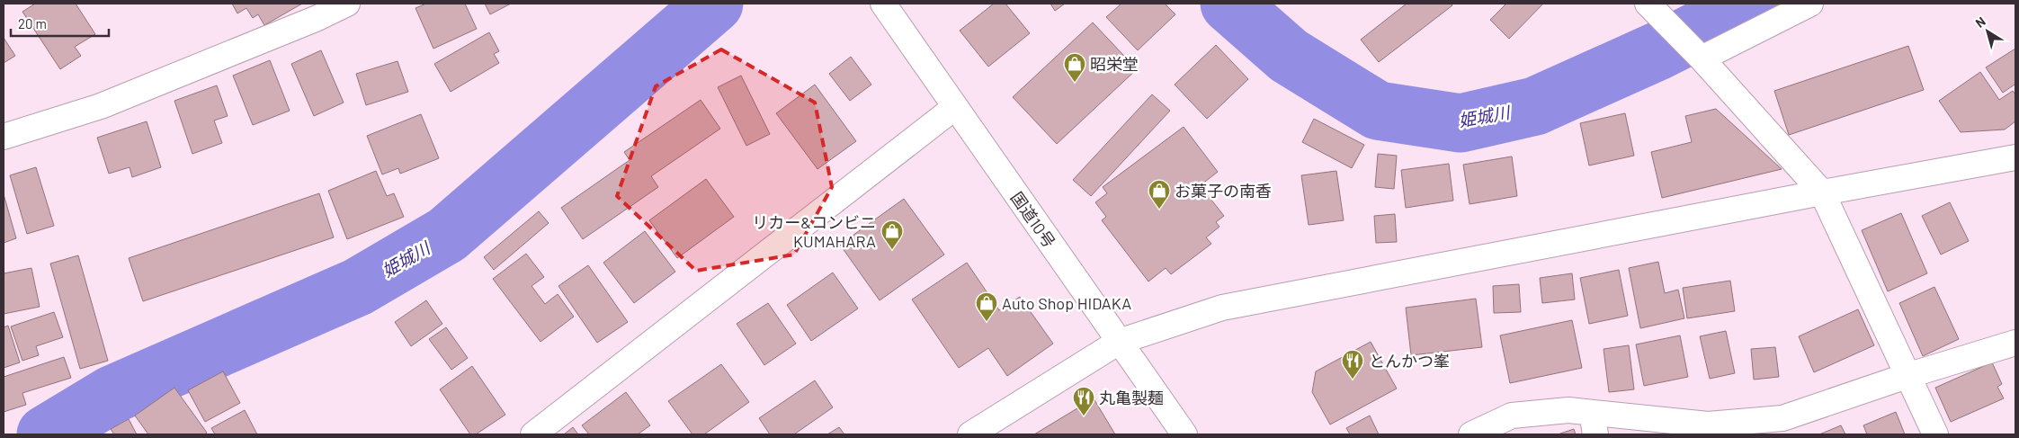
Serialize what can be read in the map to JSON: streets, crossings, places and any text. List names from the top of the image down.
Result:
{
  "streets": {
    "main road": ["国道10号"]
  },
  "water": ["姫城川"],
  "places": {
    "shop": [
      "昭栄堂",
      "お菓子の南香",
      "リカー&コンビニ KUMAHARA",
      "Auto Shop HIDAKA"
    ],
    "restaurant": ["とんかつ峯", "丸亀製麺"]
  },
  "scale_bar": "20 m",
  "north": "top left"
}
